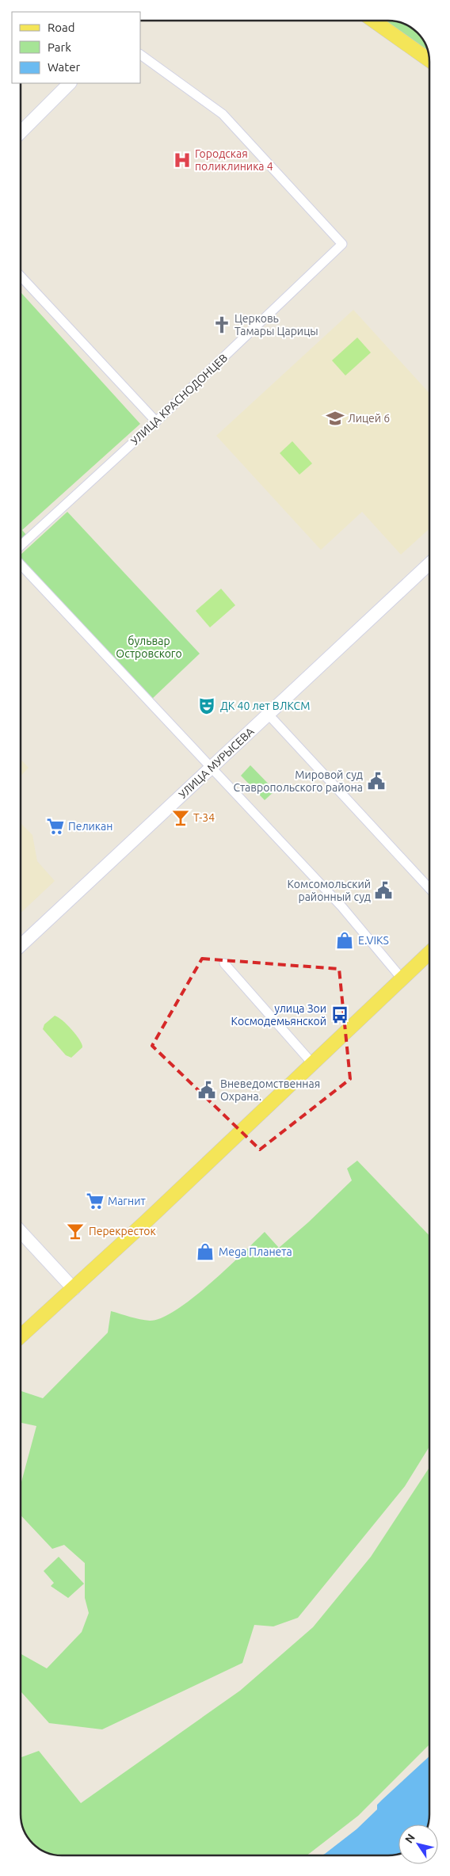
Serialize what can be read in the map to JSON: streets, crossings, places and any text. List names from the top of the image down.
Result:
{
  "streets": {
    "street": ["УЛИЦА КРАСНОДОНЦЕВ", "УЛИЦА МУРЫСЕВА"]
  },
  "parks": ["бульвар Островского"],
  "places": {
    "hospital": ["Городская поликлиника 4"],
    "church": ["Церковь Тамары Царицы"],
    "school or university": ["Лицей 6"],
    "theatre": ["ДК 40 лет ВЛКСМ"],
    "public building": ["Мировой суд Ставропольского района", "Комсомольский районный суд", "Вневедомственная Охрана."],
    "bar": ["Т-34", "Перекресток"],
    "supermarket": ["Пеликан", "Магнит"],
    "shop": ["E.VIKS", "Mega Планета"],
    "bus stop": ["улица Зои Космодемьянской"]
  },
  "legend": ["Road", "Park", "Water"],
  "north": "top left"
}
